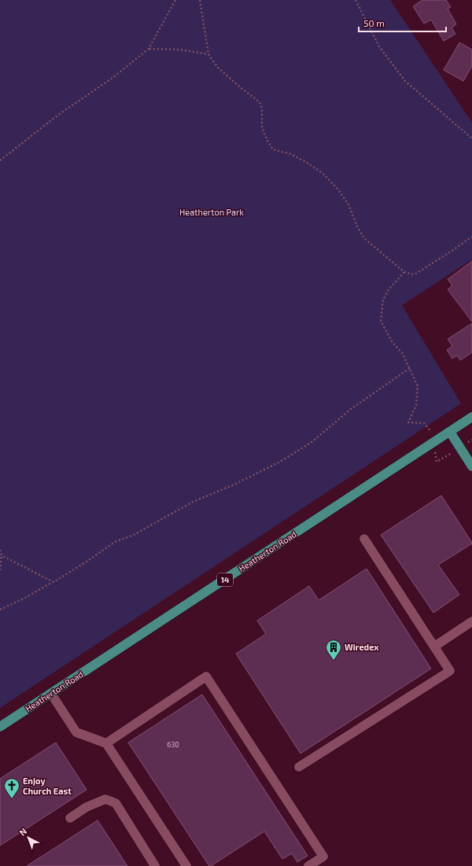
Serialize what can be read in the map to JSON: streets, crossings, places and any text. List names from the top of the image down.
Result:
{
  "streets": {
    "main road": ["Heatherton Road", "14"]
  },
  "parks": ["Heatherton Park"],
  "places": {
    "building": ["Wiredex"],
    "church": ["Enjoy Church East"]
  },
  "house_numbers": ["630"],
  "scale_bar": "50 m",
  "north": "top left"
}
